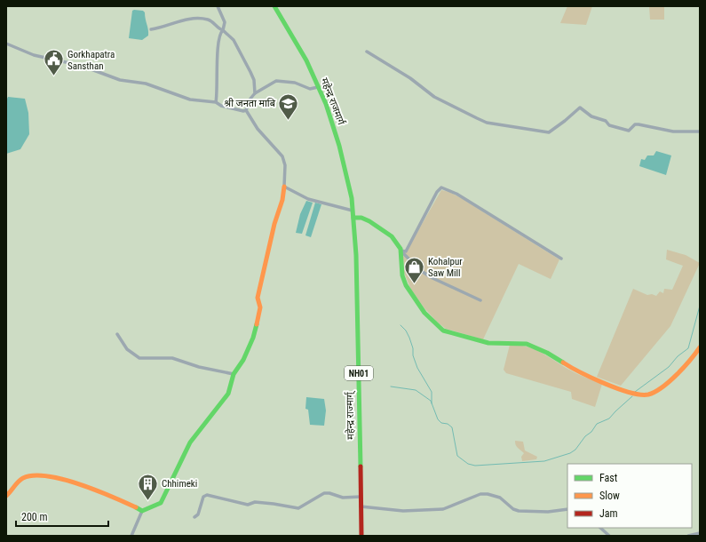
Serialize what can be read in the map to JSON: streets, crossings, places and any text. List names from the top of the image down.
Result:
{
  "streets": {
    "main road": ["महेन्द्र राजमार्ग", "NH01", "महेन्द्र राज्मार्ग्"]
  },
  "crossings": [
    ["महेन्द्र राजमार्ग", "महेन्द्र राज्मार्ग्"]
  ],
  "places": {
    "public building": ["Gorkhapatra Sansthan"],
    "school or university": ["श्री जनता माबि"],
    "shop": ["Kohalpur Saw Mill"],
    "building": ["Chhimeki"]
  },
  "legend": ["Fast", "Slow", "Jam"],
  "scale_bar": "200 m"
}
